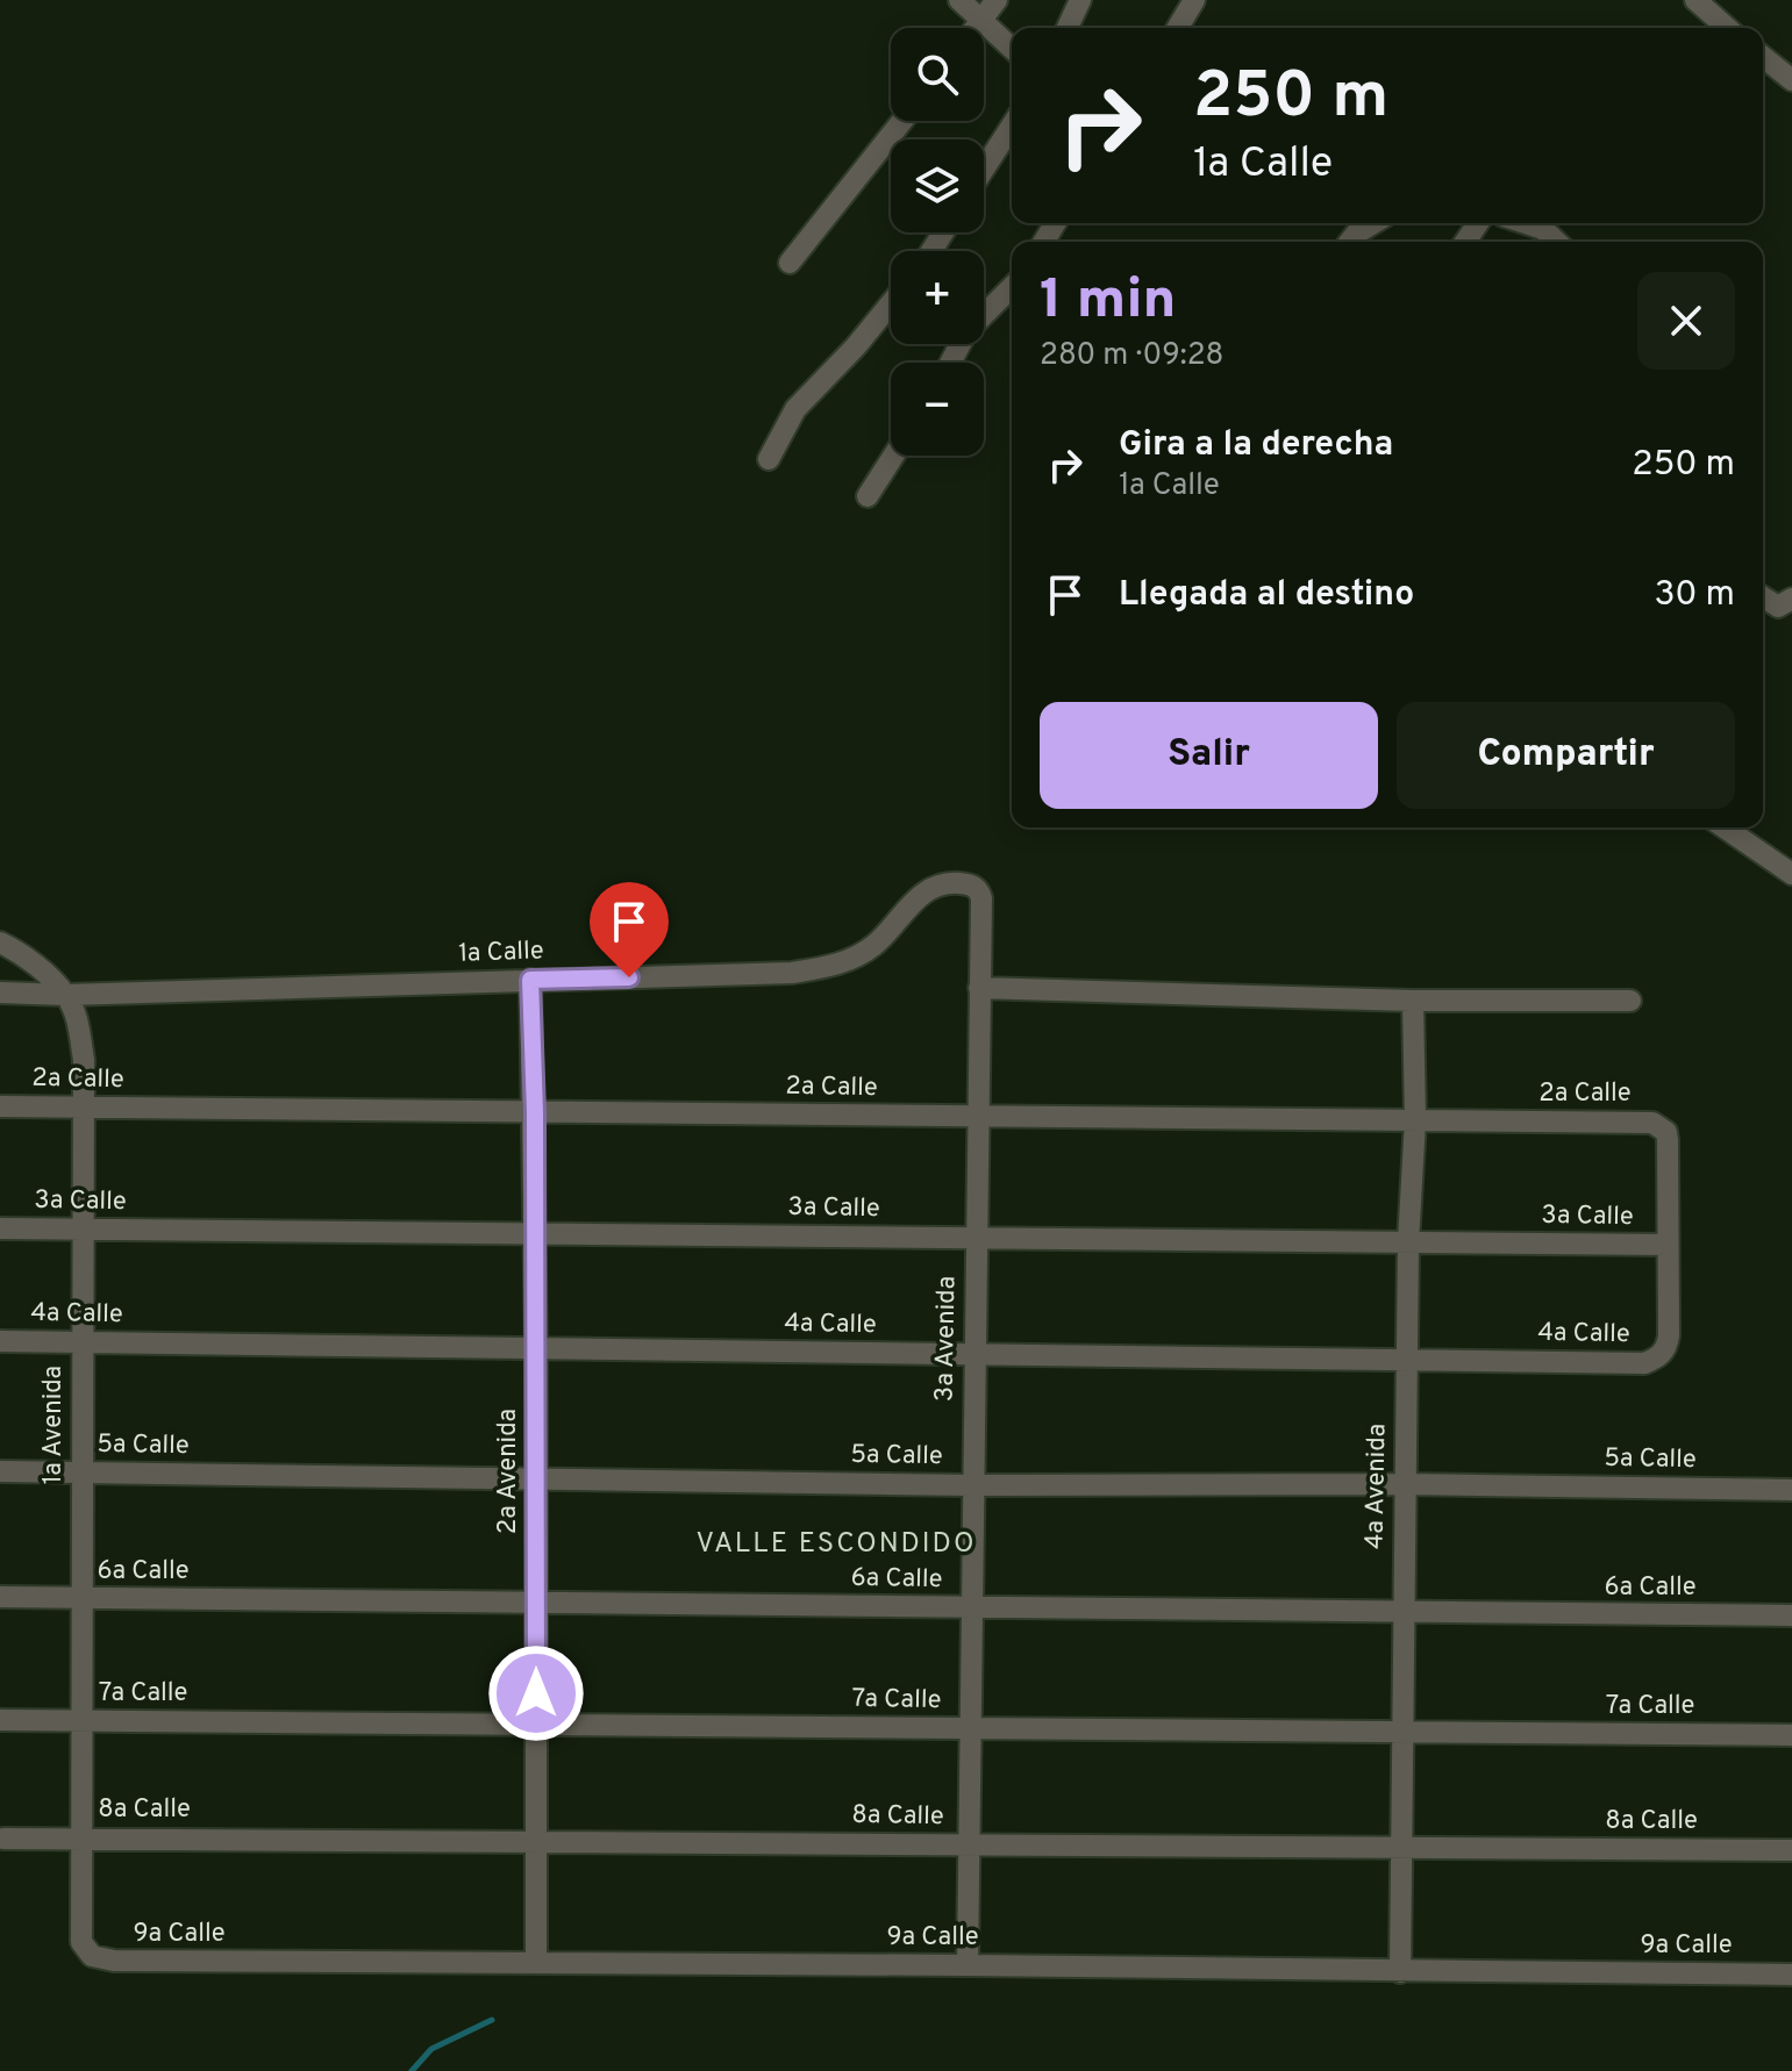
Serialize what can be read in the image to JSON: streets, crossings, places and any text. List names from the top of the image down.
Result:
{
  "streets": {
    "street": [
      "1a Calle",
      "2a Calle",
      "3a Calle",
      "4a Calle",
      "3a Avenida",
      "1a Avenida",
      "5a Calle",
      "2a Avenida",
      "4a Avenida",
      "6a Calle",
      "7a Calle",
      "8a Calle",
      "9a Calle"
    ]
  },
  "crossings": [
    ["1a Calle", "3a Avenida"],
    ["1a Calle", "1a Avenida"],
    ["1a Calle", "2a Avenida"],
    ["2a Calle", "3a Calle"],
    ["2a Calle", "4a Calle"],
    ["2a Calle", "3a Avenida"],
    ["2a Calle", "1a Avenida"],
    ["2a Calle", "2a Avenida"],
    ["2a Calle", "4a Avenida"],
    ["3a Calle", "4a Calle"],
    ["3a Calle", "3a Avenida"],
    ["3a Calle", "1a Avenida"],
    ["3a Calle", "2a Avenida"],
    ["3a Calle", "4a Avenida"],
    ["4a Calle", "3a Avenida"],
    ["4a Calle", "1a Avenida"],
    ["4a Calle", "2a Avenida"],
    ["4a Calle", "4a Avenida"],
    ["3a Avenida", "5a Calle"],
    ["3a Avenida", "6a Calle"],
    ["3a Avenida", "7a Calle"],
    ["3a Avenida", "8a Calle"],
    ["3a Avenida", "9a Calle"],
    ["1a Avenida", "5a Calle"],
    ["1a Avenida", "6a Calle"],
    ["1a Avenida", "7a Calle"],
    ["1a Avenida", "8a Calle"],
    ["1a Avenida", "9a Calle"],
    ["5a Calle", "2a Avenida"],
    ["5a Calle", "4a Avenida"],
    ["2a Avenida", "6a Calle"],
    ["2a Avenida", "7a Calle"],
    ["2a Avenida", "8a Calle"],
    ["2a Avenida", "9a Calle"],
    ["4a Avenida", "6a Calle"],
    ["4a Avenida", "7a Calle"],
    ["4a Avenida", "8a Calle"],
    ["4a Avenida", "9a Calle"]
  ],
  "districts": ["VALLE ESCONDIDO"],
  "page": {
    "map_buttons": ["+", "−"],
    "turn": ["250 m", "1a Calle"],
    "heading": ["1 min", "280 m · 09:28"],
    "list": [
      {
        "name": "Gira a la derecha",
        "note": "1a Calle",
        "value": "250 m"
      },
      {
        "name": "Llegada al destino",
        "value": "30 m"
      }
    ],
    "buttons": ["Salir", "Compartir"]
  }
}
